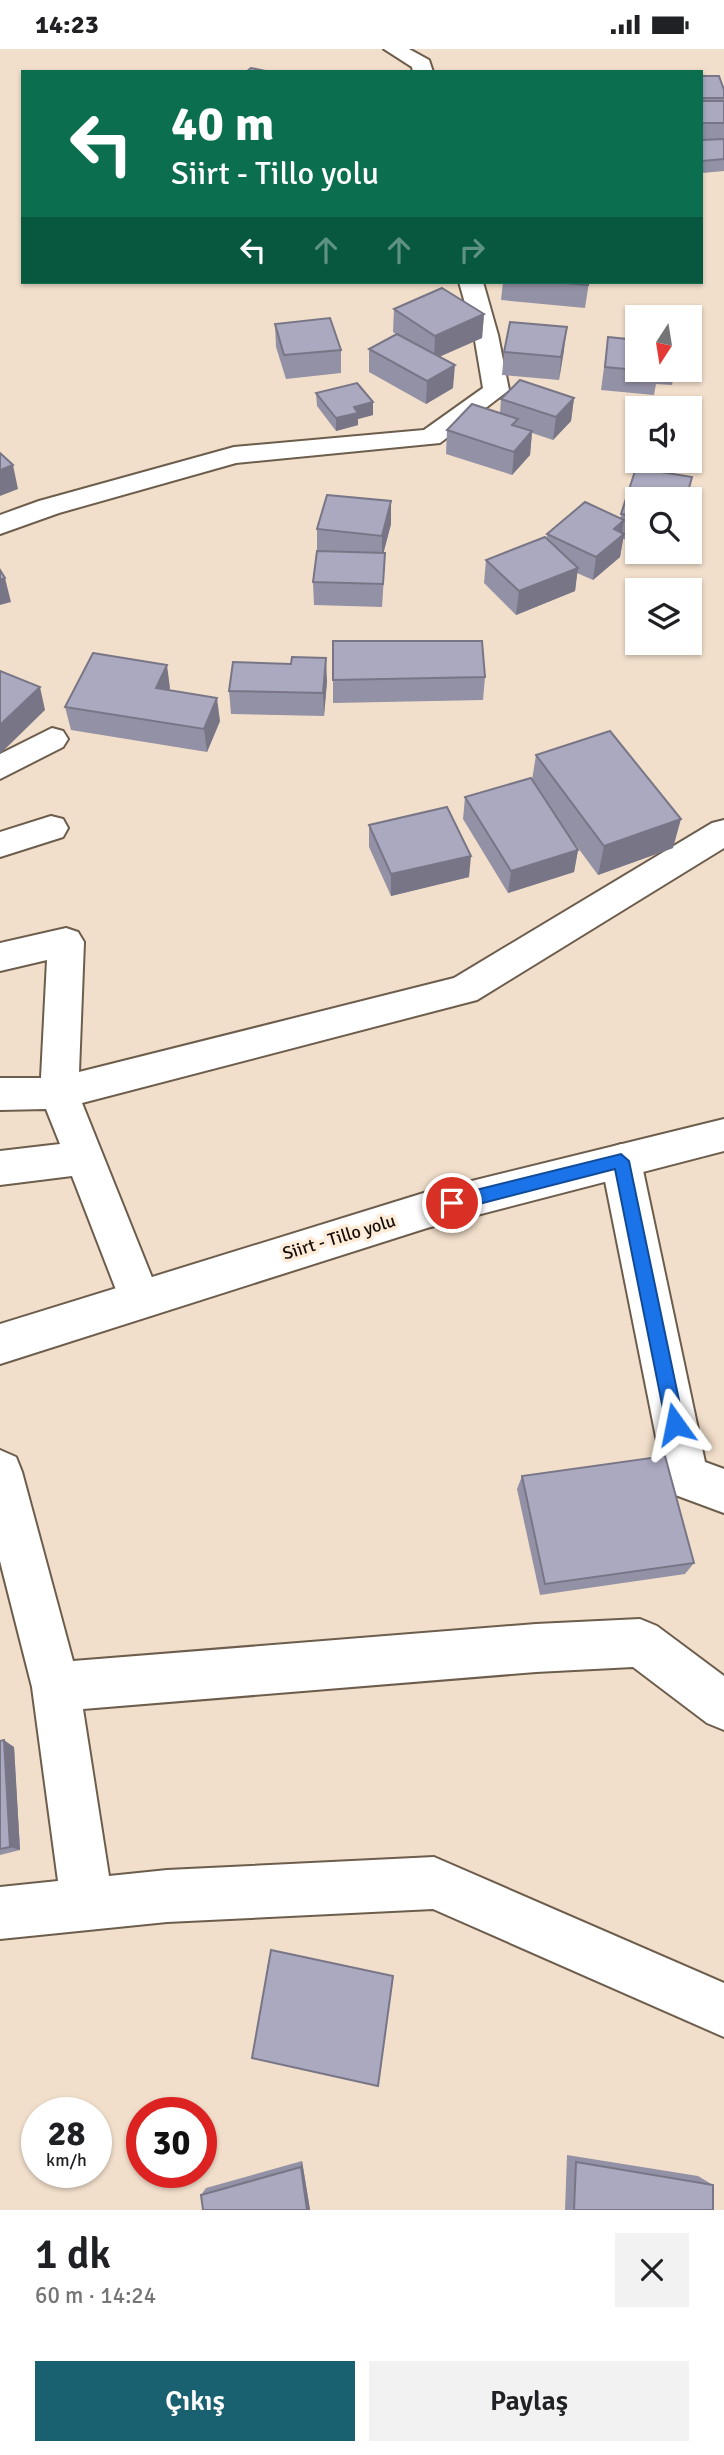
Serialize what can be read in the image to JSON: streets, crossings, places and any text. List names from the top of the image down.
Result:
{
  "streets": {
    "street": ["Siirt - Tillo yolu"]
  },
  "north": "bottom",
  "page": {
    "status": "14:23",
    "turn": ["40 m", "Siirt - Tillo yolu"],
    "speed": "28 km/h",
    "limit": "30",
    "heading": ["1 dk", "60 m · 14:24"],
    "buttons": ["Çıkış", "Paylaş"]
  }
}
